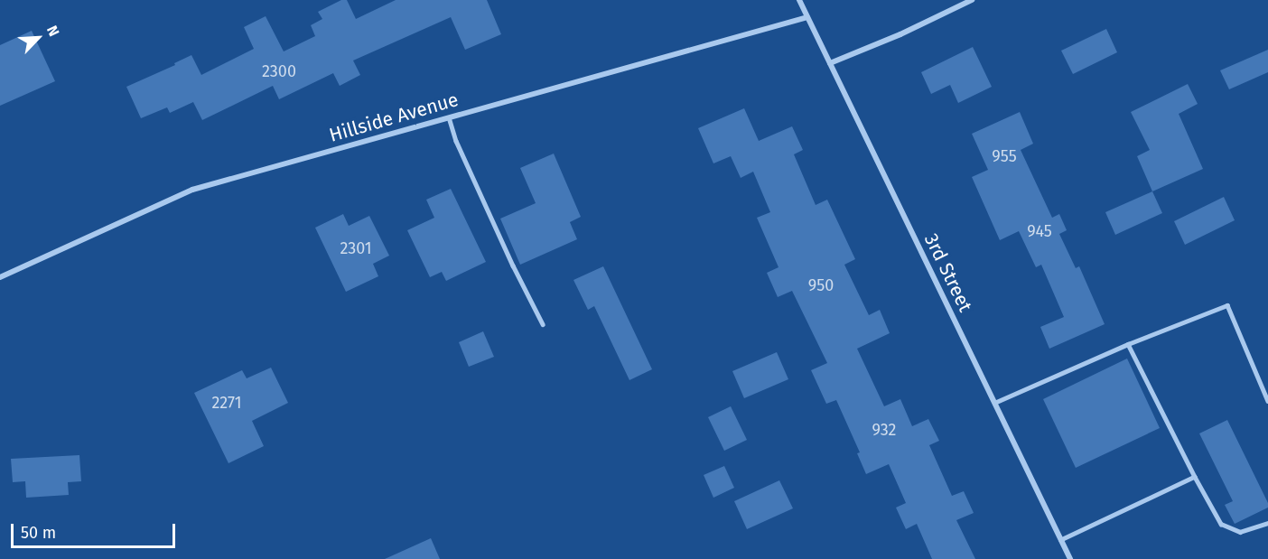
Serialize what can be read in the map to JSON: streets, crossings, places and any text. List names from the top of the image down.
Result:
{
  "streets": {
    "street": ["Hillside Avenue", "3rd Street"]
  },
  "crossings": [
    ["Hillside Avenue", "3rd Street"]
  ],
  "house_numbers": [
    "2300",
    "955",
    "945",
    "2301",
    "950",
    "2271",
    "932"
  ],
  "scale_bar": "50 m",
  "north": "top right"
}
